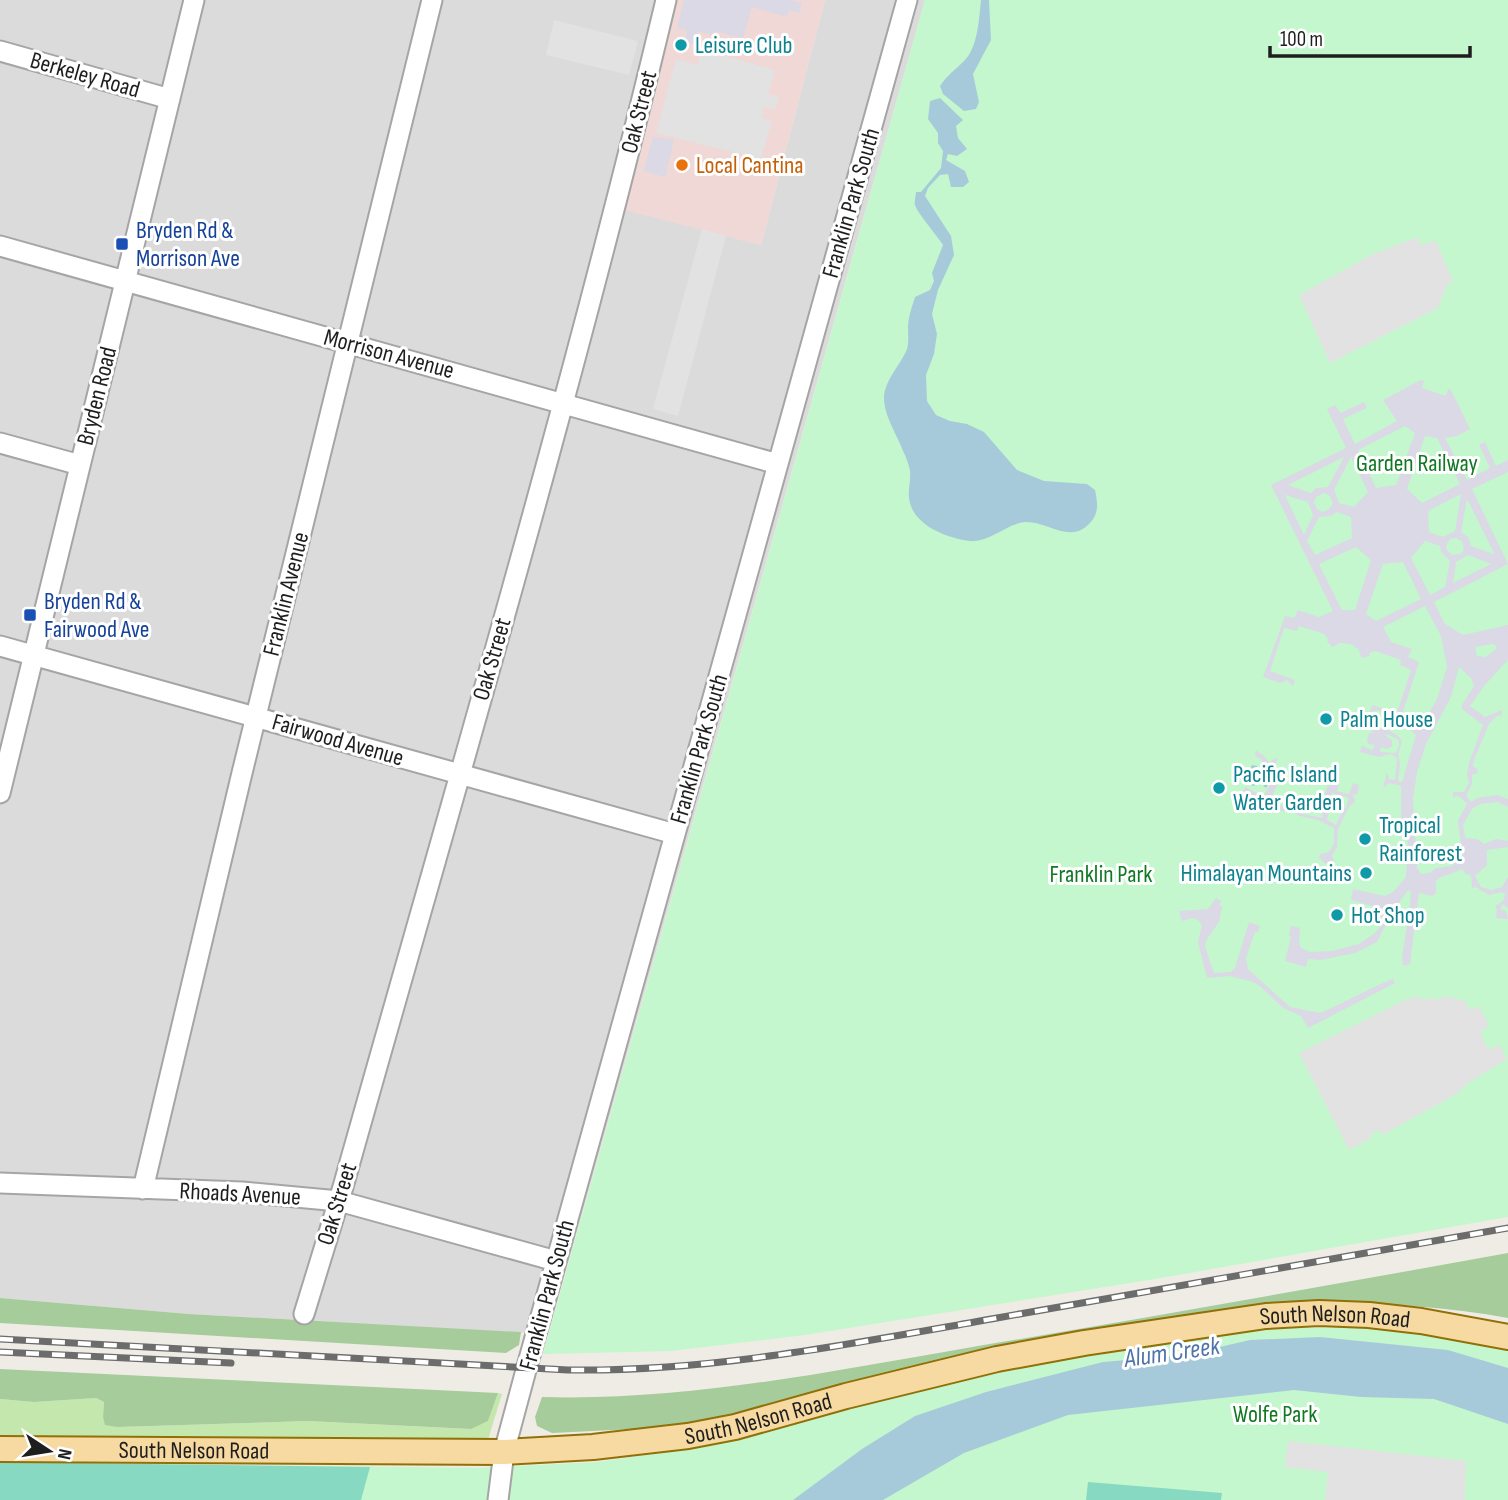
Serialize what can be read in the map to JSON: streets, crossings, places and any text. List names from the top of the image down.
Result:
{
  "streets": {
    "main road": ["South Nelson Road"],
    "street": [
      "Berkeley Road",
      "Oak Street",
      "Franklin Park South",
      "Morrison Avenue",
      "Bryden Road",
      "Franklin Avenue",
      "Fairwood Avenue",
      "Rhoads Avenue"
    ]
  },
  "crossings": [
    ["Berkeley Road", "Bryden Road"],
    ["Oak Street", "Morrison Avenue"],
    ["Oak Street", "Fairwood Avenue"],
    ["Oak Street", "Rhoads Avenue"],
    ["Franklin Park South", "Morrison Avenue"],
    ["Franklin Park South", "Fairwood Avenue"],
    ["Franklin Park South", "Rhoads Avenue"],
    ["Franklin Park South", "South Nelson Road"],
    ["Morrison Avenue", "Bryden Road"],
    ["Morrison Avenue", "Franklin Avenue"],
    ["Bryden Road", "Fairwood Avenue"],
    ["Franklin Avenue", "Fairwood Avenue"],
    ["Franklin Avenue", "Rhoads Avenue"]
  ],
  "water": ["Alum Creek"],
  "parks": ["Garden Railway", "Franklin Park", "Wolfe Park"],
  "places": {
    "other": [
      "Leisure Club",
      "Local Cantina",
      "Palm House",
      "Pacific Island Water Garden",
      "Tropical Rainforest",
      "Himalayan Mountains",
      "Hot Shop"
    ],
    "transit": ["Bryden Rd & Morrison Ave", "Bryden Rd & Fairwood Ave"]
  },
  "scale_bar": "100 m",
  "north": "right"
}
